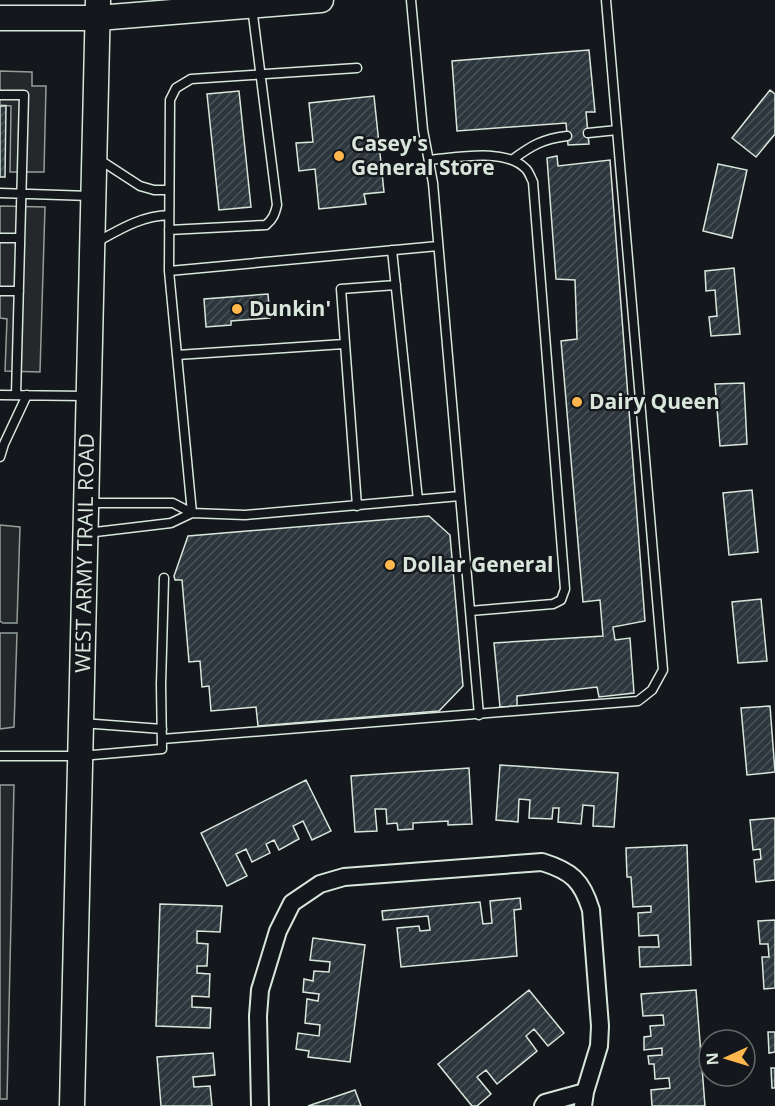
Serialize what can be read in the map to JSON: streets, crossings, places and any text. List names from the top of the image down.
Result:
{
  "streets": {
    "main road": ["WEST ARMY TRAIL ROAD"]
  },
  "places": [
    "Casey's General Store",
    "Dunkin'",
    "Dairy Queen",
    "Dollar General"
  ],
  "north": "left"
}
